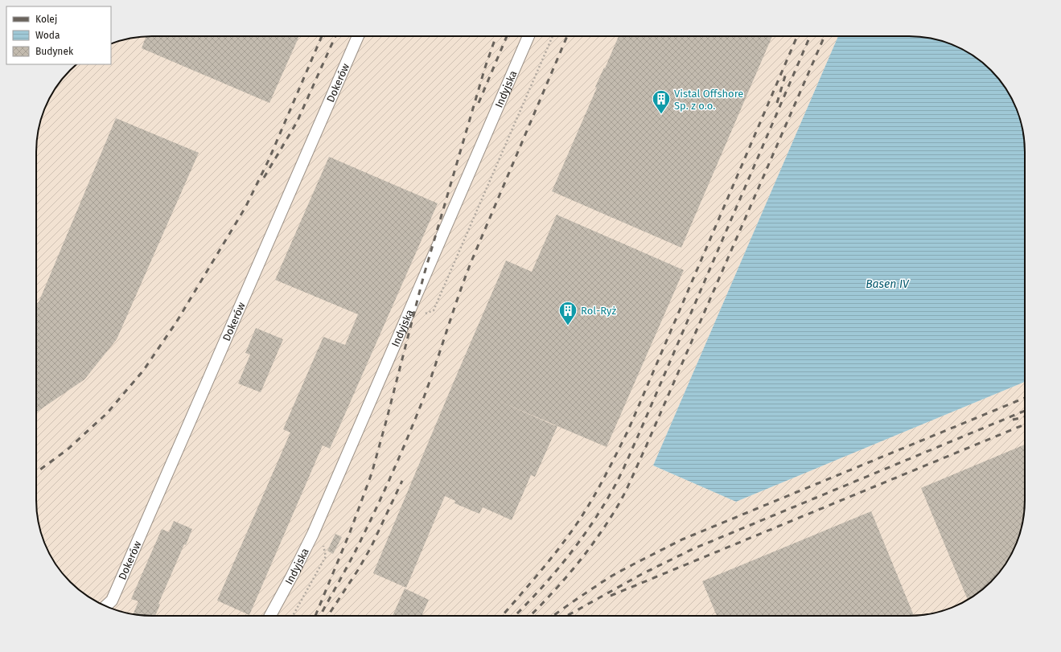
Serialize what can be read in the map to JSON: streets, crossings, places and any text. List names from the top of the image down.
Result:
{
  "streets": {
    "lane": ["Dokerów", "Indyjska"]
  },
  "water": ["Basen IV"],
  "places": {
    "building": ["Vistal Offshore Sp. z o.o.", "Rol-Ryż"]
  },
  "legend": ["Kolej", "Woda", "Budynek"]
}
